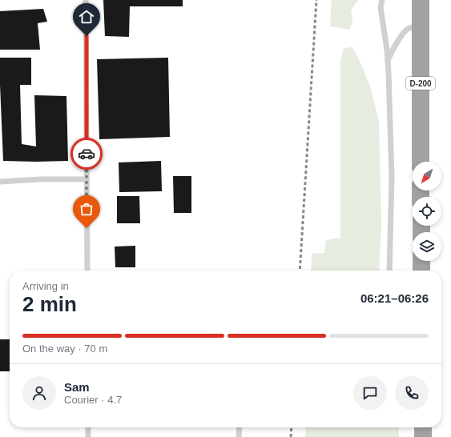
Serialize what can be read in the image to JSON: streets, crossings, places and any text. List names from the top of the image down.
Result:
{
  "streets": {
    "highway": ["D-200"]
  },
  "north": "bottom left",
  "page": {
    "heading": ["2 min", "Arriving in", "06:21–06:26"],
    "panel": ["Sam", "Courier · 4.7"],
    "bar": "On the way · 70 m"
  }
}
